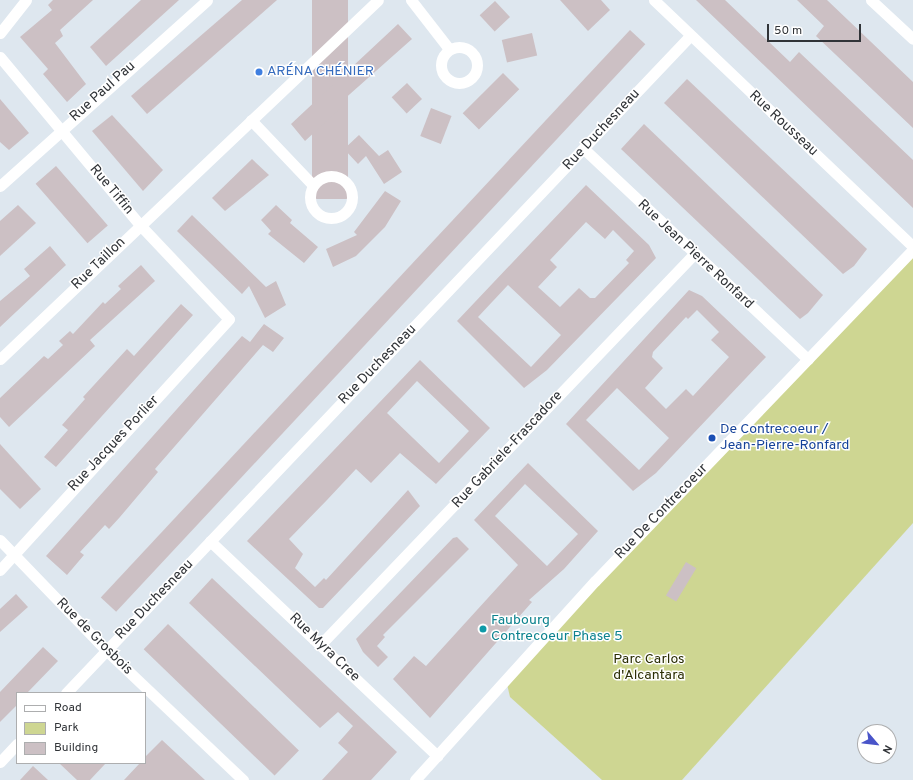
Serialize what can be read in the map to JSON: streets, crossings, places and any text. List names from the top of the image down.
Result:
{
  "streets": {
    "street": [
      "Rue Paul Pau",
      "Rue Rousseau",
      "Rue Duchesneau",
      "Rue Tiffin",
      "Rue Jean Pierre Ronfard",
      "Rue Taillon",
      "Rue Jacques Porlier",
      "Rue Gabriele-Frascadore",
      "Rue De Contrecoeur",
      "Rue de Grosbois",
      "Rue Myra Cree"
    ]
  },
  "crossings": [
    ["Rue Paul Pau", "Rue Tiffin"],
    ["Rue Rousseau", "Rue Duchesneau"],
    ["Rue Rousseau", "Rue De Contrecoeur"],
    ["Rue Duchesneau", "Rue Jean Pierre Ronfard"],
    ["Rue Duchesneau", "Rue de Grosbois"],
    ["Rue Duchesneau", "Rue Myra Cree"],
    ["Rue Tiffin", "Rue Taillon"],
    ["Rue Tiffin", "Rue Jacques Porlier"],
    ["Rue Jean Pierre Ronfard", "Rue Gabriele-Frascadore"],
    ["Rue Jean Pierre Ronfard", "Rue De Contrecoeur"],
    ["Rue Jacques Porlier", "Rue de Grosbois"],
    ["Rue Gabriele-Frascadore", "Rue Myra Cree"],
    ["Rue De Contrecoeur", "Rue Myra Cree"]
  ],
  "parks": ["Parc Carlos d'Alcantara"],
  "places": ["ARÉNA CHÉNIER", "De Contrecoeur / Jean-Pierre-Ronfard", "Faubourg Contrecoeur Phase 5"],
  "legend": ["Road", "Park", "Building"],
  "scale_bar": "50 m",
  "north": "bottom right"
}
